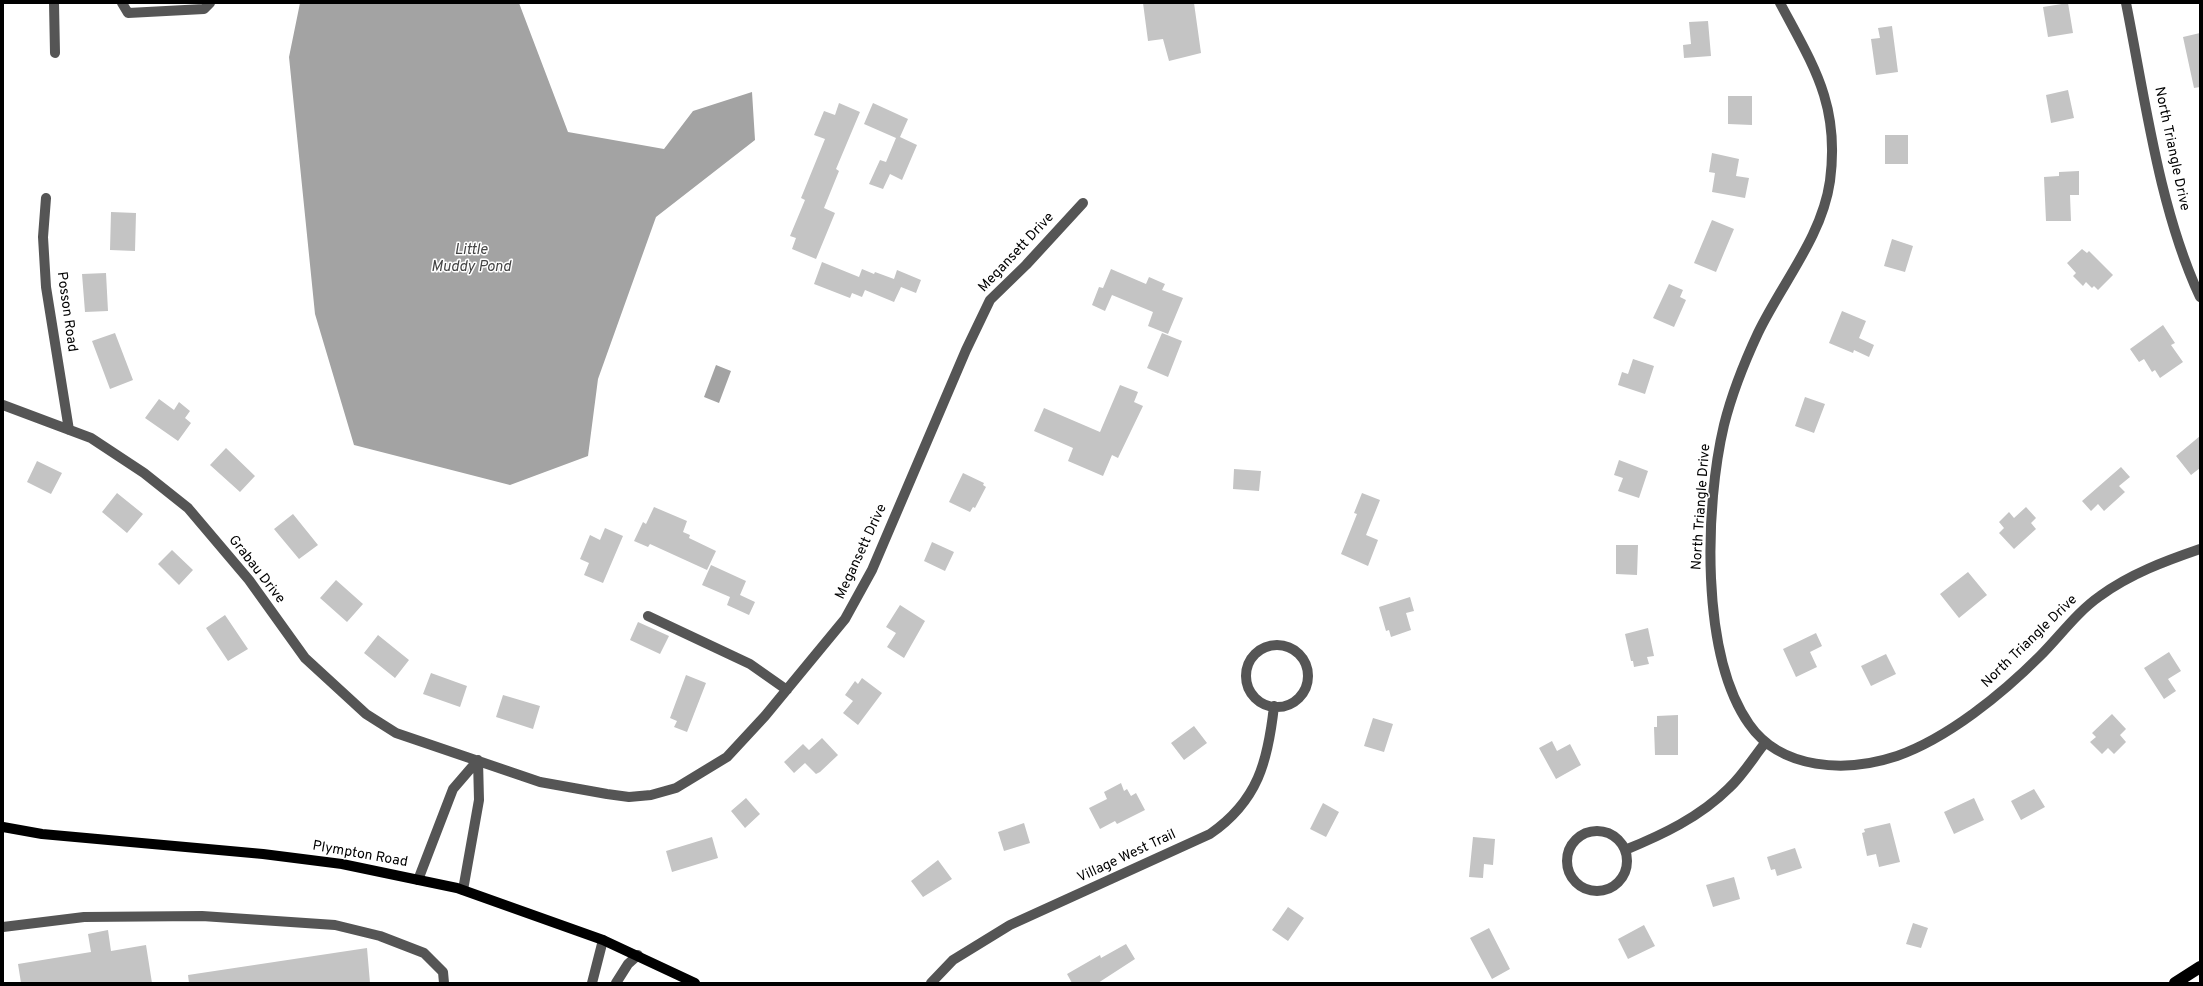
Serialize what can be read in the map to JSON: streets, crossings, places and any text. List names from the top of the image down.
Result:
{
  "streets": {
    "main road": ["Plympton Road"],
    "street": [
      "North Triangle Drive",
      "Megansett Drive",
      "Posson Road",
      "Grabau Drive",
      "Village West Trail"
    ]
  },
  "crossings": [
    ["Megansett Drive", "Grabau Drive"],
    ["Posson Road", "Grabau Drive"]
  ],
  "water": ["Little Muddy Pond"]
}
